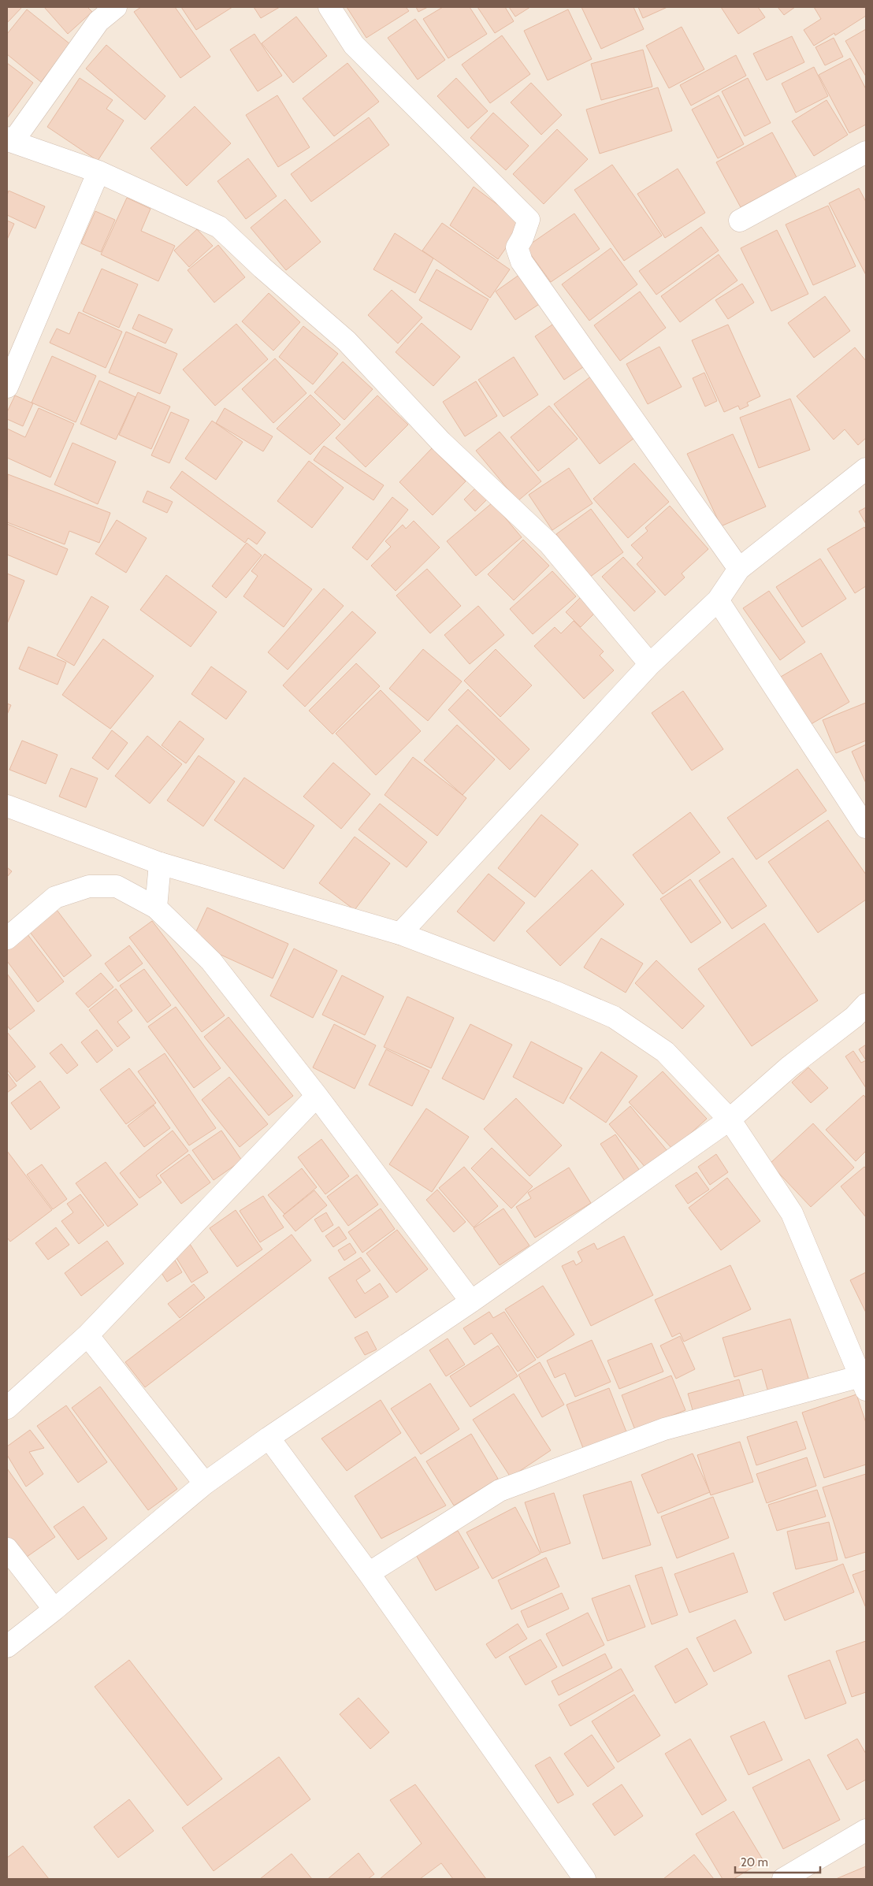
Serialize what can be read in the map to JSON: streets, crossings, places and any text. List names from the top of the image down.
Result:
{
  "scale_bar": "20 m"
}
